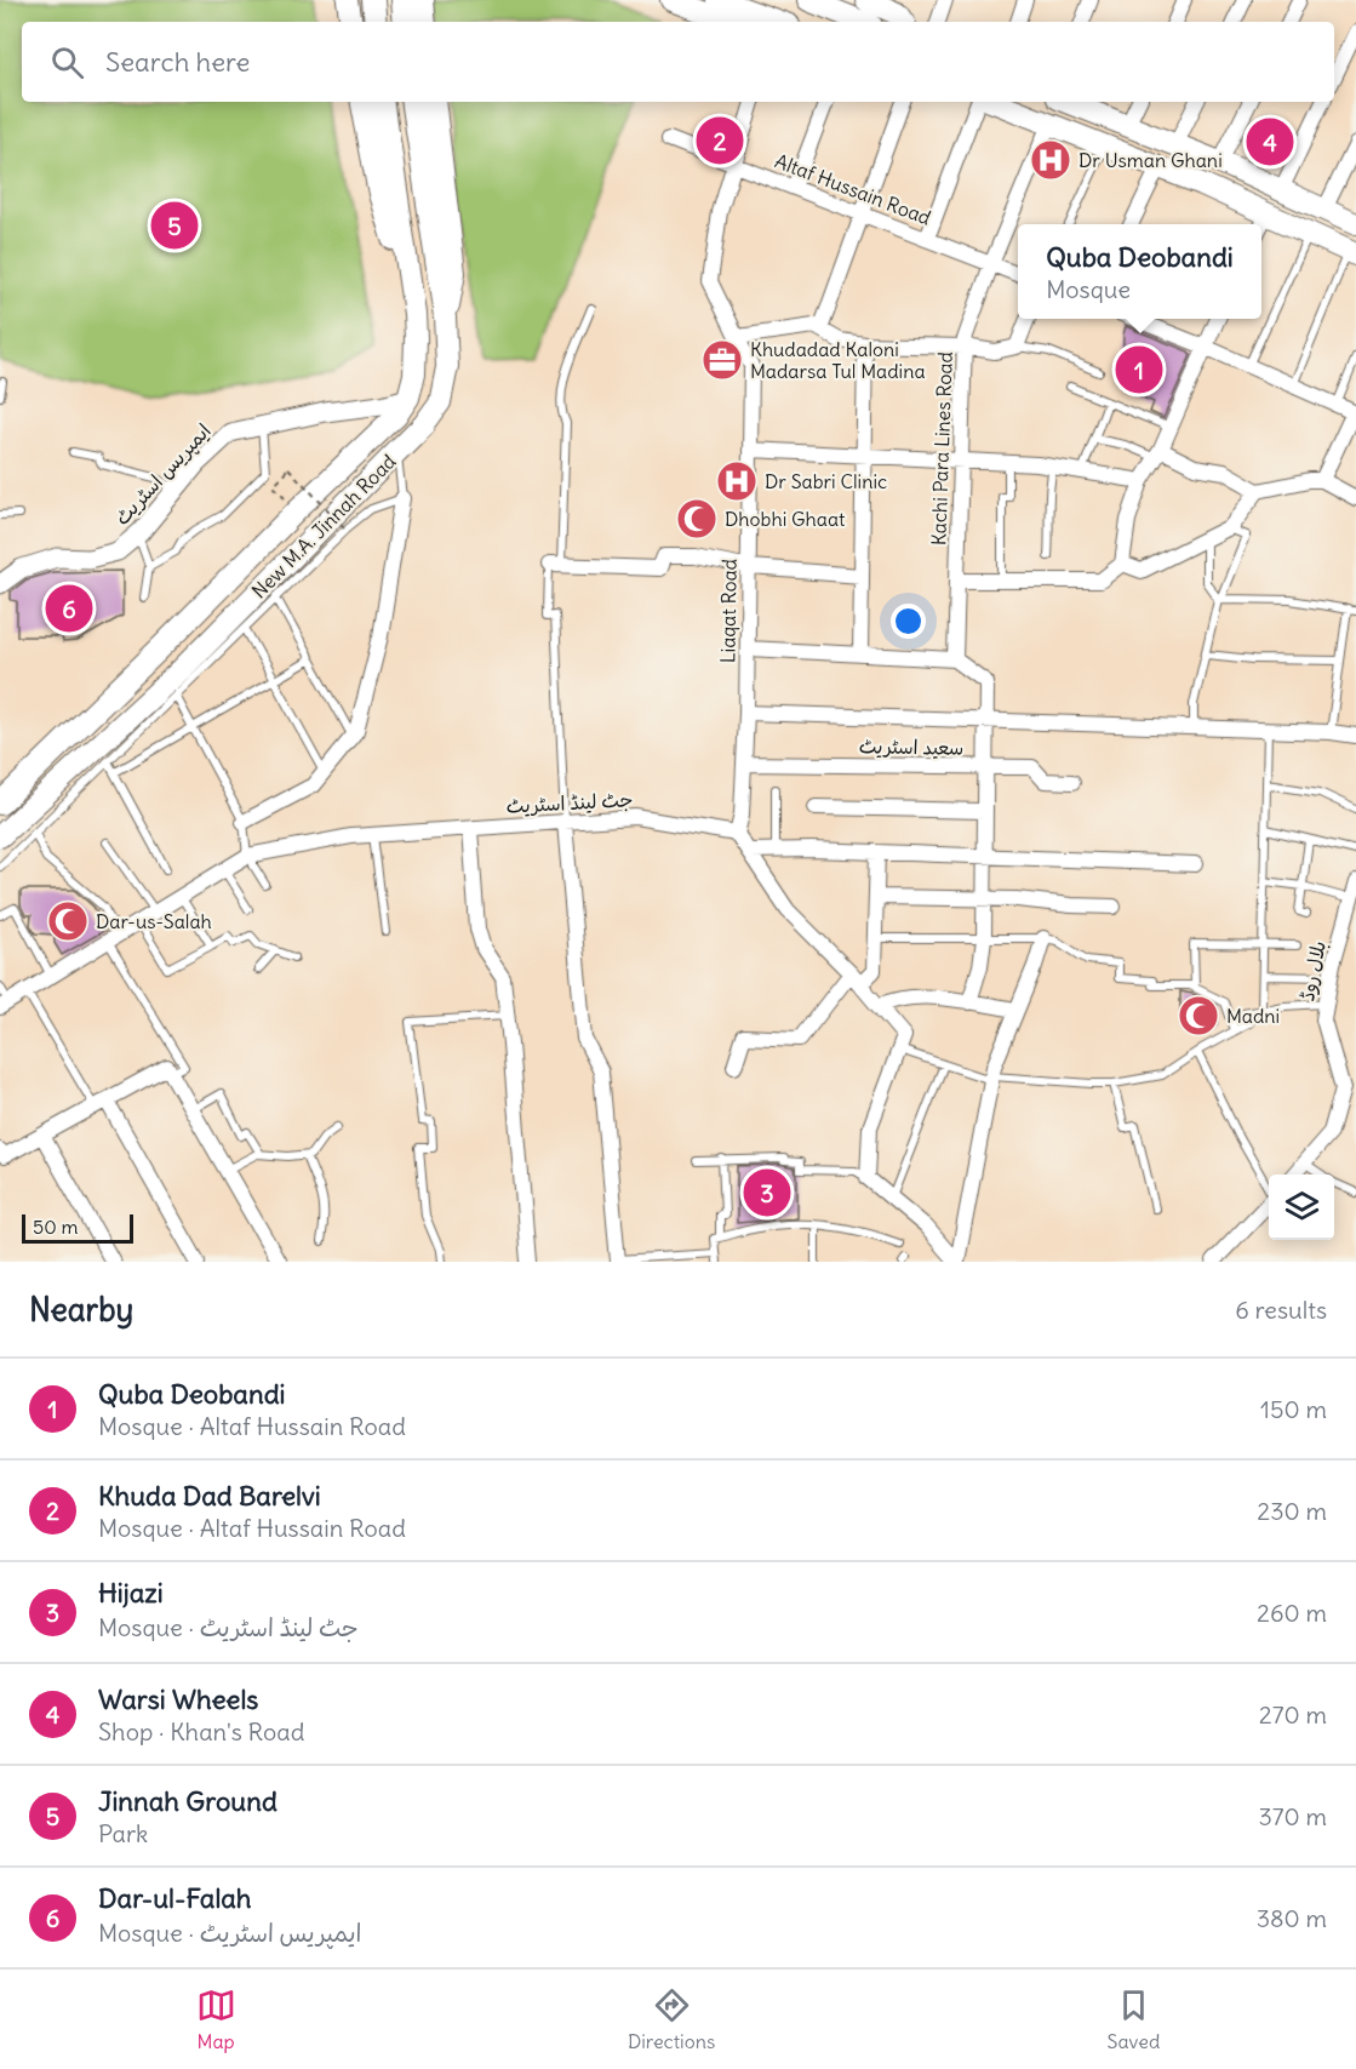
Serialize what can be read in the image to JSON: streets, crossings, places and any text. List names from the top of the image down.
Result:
{
  "streets": {
    "main road": ["New M.A. Jinnah Road"],
    "street": [
      "Altaf Hussain Road",
      "Kachi Para Lines Road",
      "ایمپریس اسٹریٹ",
      "Liaqat Road",
      "سعید اسٹریٹ",
      "جٹ لینڈ اسٹریٹ",
      "بلال روڈ"
    ]
  },
  "crossings": [
    ["Altaf Hussain Road", "Kachi Para Lines Road"],
    ["Altaf Hussain Road", "Liaqat Road"],
    ["ایمپریس اسٹریٹ", "New M.A. Jinnah Road"],
    ["Liaqat Road", "سعید اسٹریٹ"],
    ["Liaqat Road", "جٹ لینڈ اسٹریٹ"]
  ],
  "places": {
    "hospital": ["Dr Usman Ghani", "Dr Sabri Clinic"],
    "office": ["Khudadad Kaloni Madarsa Tul Madina"],
    "mosque": ["Dhobhi Ghaat", "Dar-us-Salah", "Madni"]
  },
  "scale_bar": "50 m",
  "page": {
    "search": "Search here",
    "pins": [
      "2",
      "4",
      "5",
      "1",
      "6",
      "3"
    ],
    "popup": ["Quba Deobandi", "Mosque"],
    "scale": "50 m",
    "heading": ["Nearby", "6 results"],
    "list": [
      {
        "mark": "1",
        "name": "Quba Deobandi",
        "note": "Mosque · Altaf Hussain Road",
        "value": "150 m"
      },
      {
        "mark": "2",
        "name": "Khuda Dad Barelvi",
        "note": "Mosque · Altaf Hussain Road",
        "value": "230 m"
      },
      {
        "mark": "3",
        "name": "Hijazi",
        "note": "Mosque · جٹ لینڈ اسٹریٹ",
        "value": "260 m"
      },
      {
        "mark": "4",
        "name": "Warsi Wheels",
        "note": "Shop · Khan's Road",
        "value": "270 m"
      },
      {
        "mark": "5",
        "name": "Jinnah Ground",
        "note": "Park",
        "value": "370 m"
      },
      {
        "mark": "6",
        "name": "Dar-ul-Falah",
        "note": "Mosque · ایمپریس اسٹریٹ",
        "value": "380 m"
      }
    ],
    "nav": ["Map", "Directions", "Saved"]
  }
}
